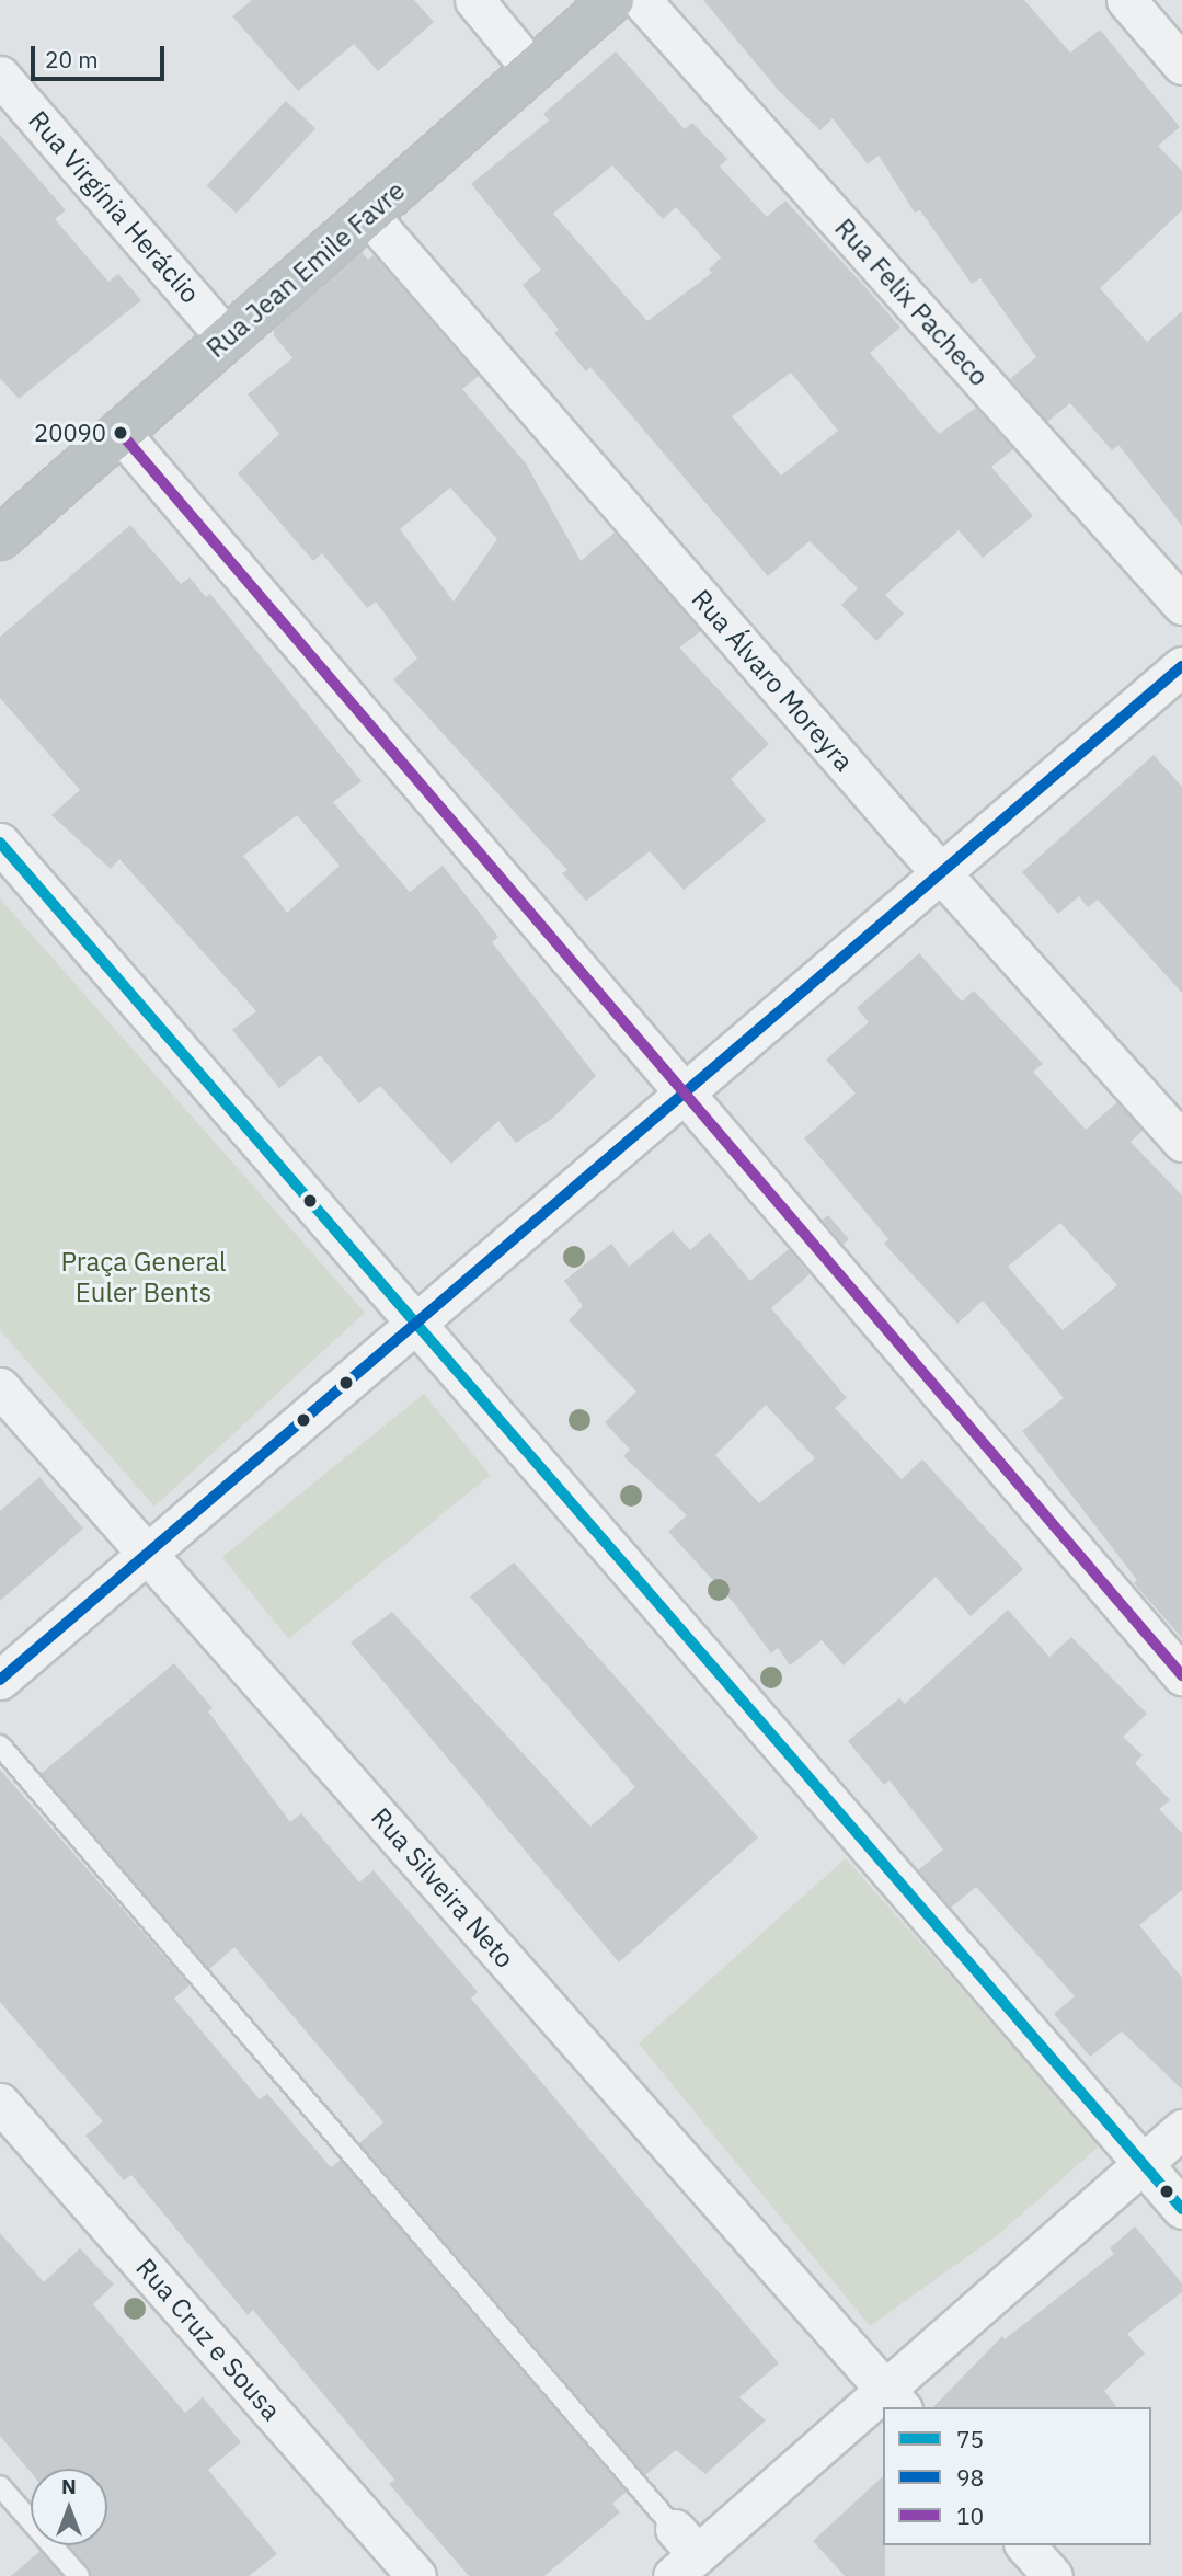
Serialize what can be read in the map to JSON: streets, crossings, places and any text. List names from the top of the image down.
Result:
{
  "streets": {
    "main road": ["Rua Jean Emile Favre"],
    "street": [
      "Rua Virgínia Heráclio",
      "Rua Felix Pacheco",
      "Rua Álvaro Moreyra",
      "Rua Silveira Neto",
      "Rua Cruz e Sousa"
    ]
  },
  "crossings": [
    ["Rua Virgínia Heráclio", "Rua Jean Emile Favre"],
    ["Rua Jean Emile Favre", "Rua Álvaro Moreyra"]
  ],
  "parks": ["Praça General Euler Bents"],
  "places": ["20090"],
  "lines": ["transit line 10", "transit line 98", "transit line 75"],
  "legend": ["75", "98", "10"],
  "scale_bar": "20 m",
  "north": "top"
}
